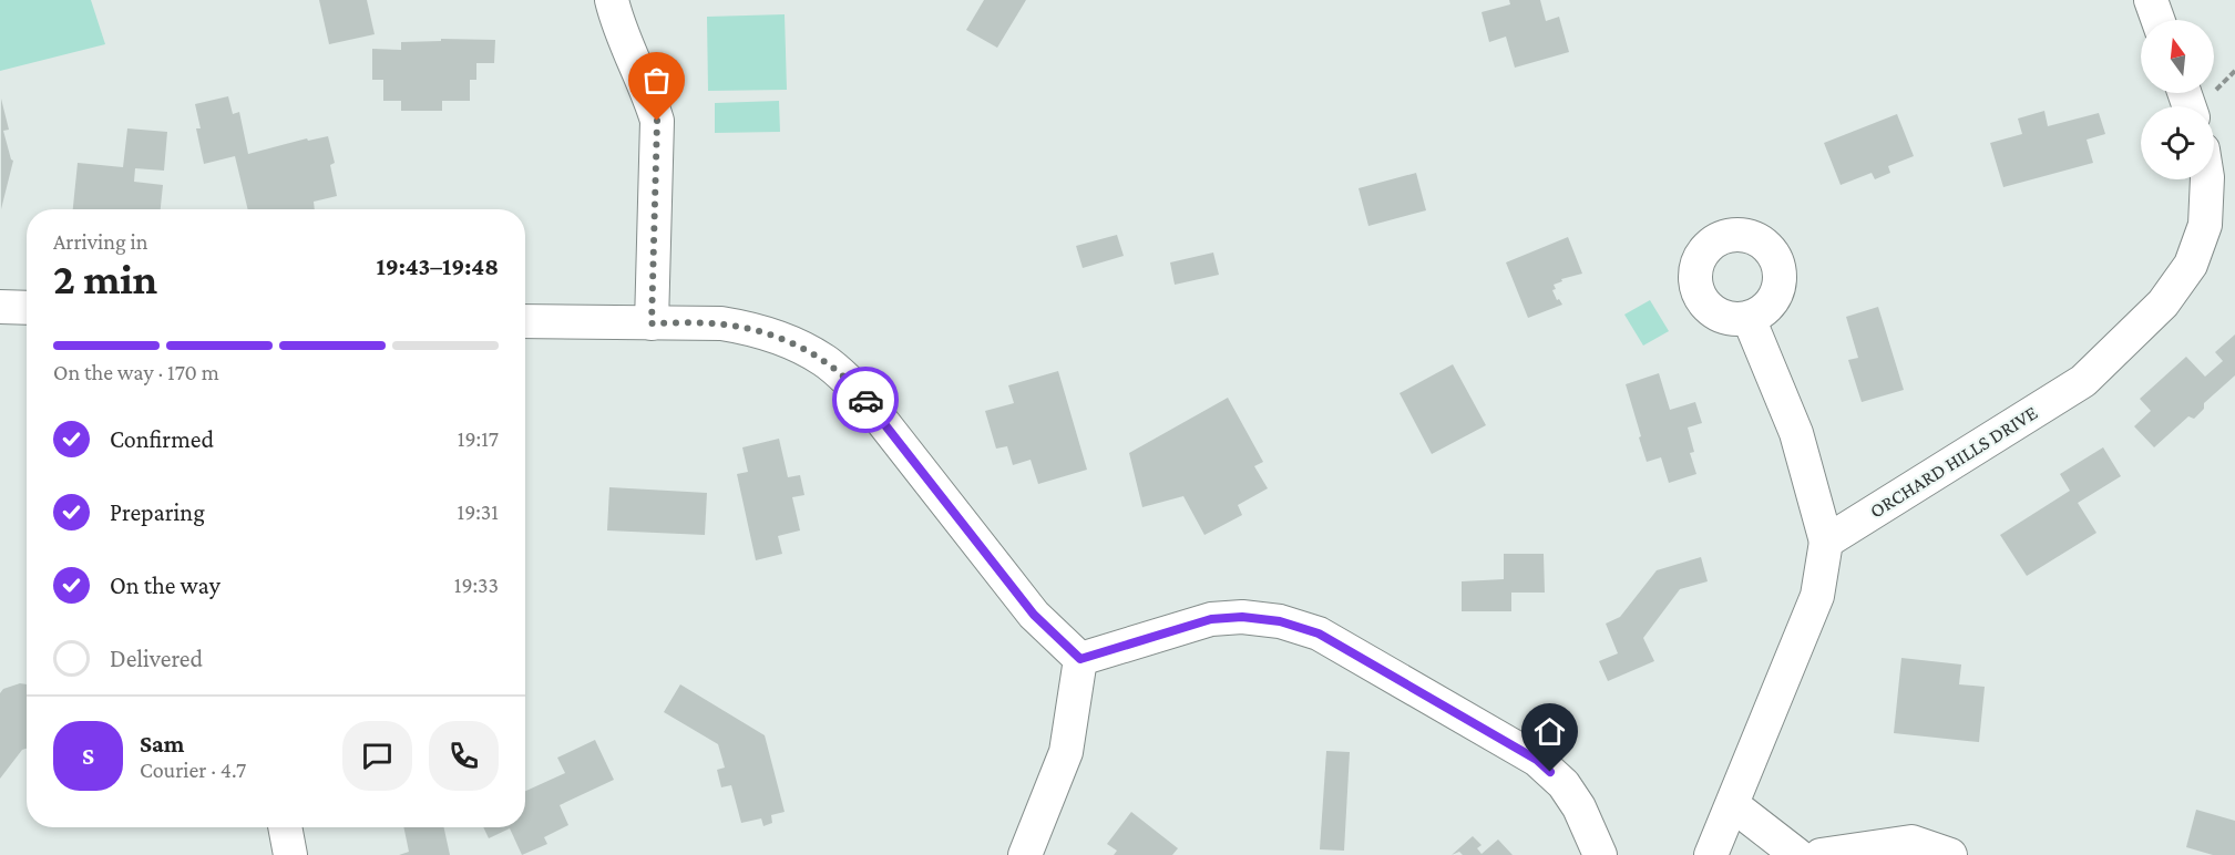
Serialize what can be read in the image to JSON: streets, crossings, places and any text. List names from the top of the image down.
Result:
{
  "streets": {
    "street": ["ORCHARD HILLS DRIVE"]
  },
  "north": "top",
  "page": {
    "heading": ["2 min", "Arriving in", "19:43–19:48"],
    "panel": ["Sam", "Courier · 4.7"],
    "bar": "On the way · 170 m",
    "list": [
      ["Confirmed", "19:17"],
      ["Preparing", "19:31"],
      ["On the way", "19:33"],
      "Delivered"
    ],
    "round": "S"
  }
}
